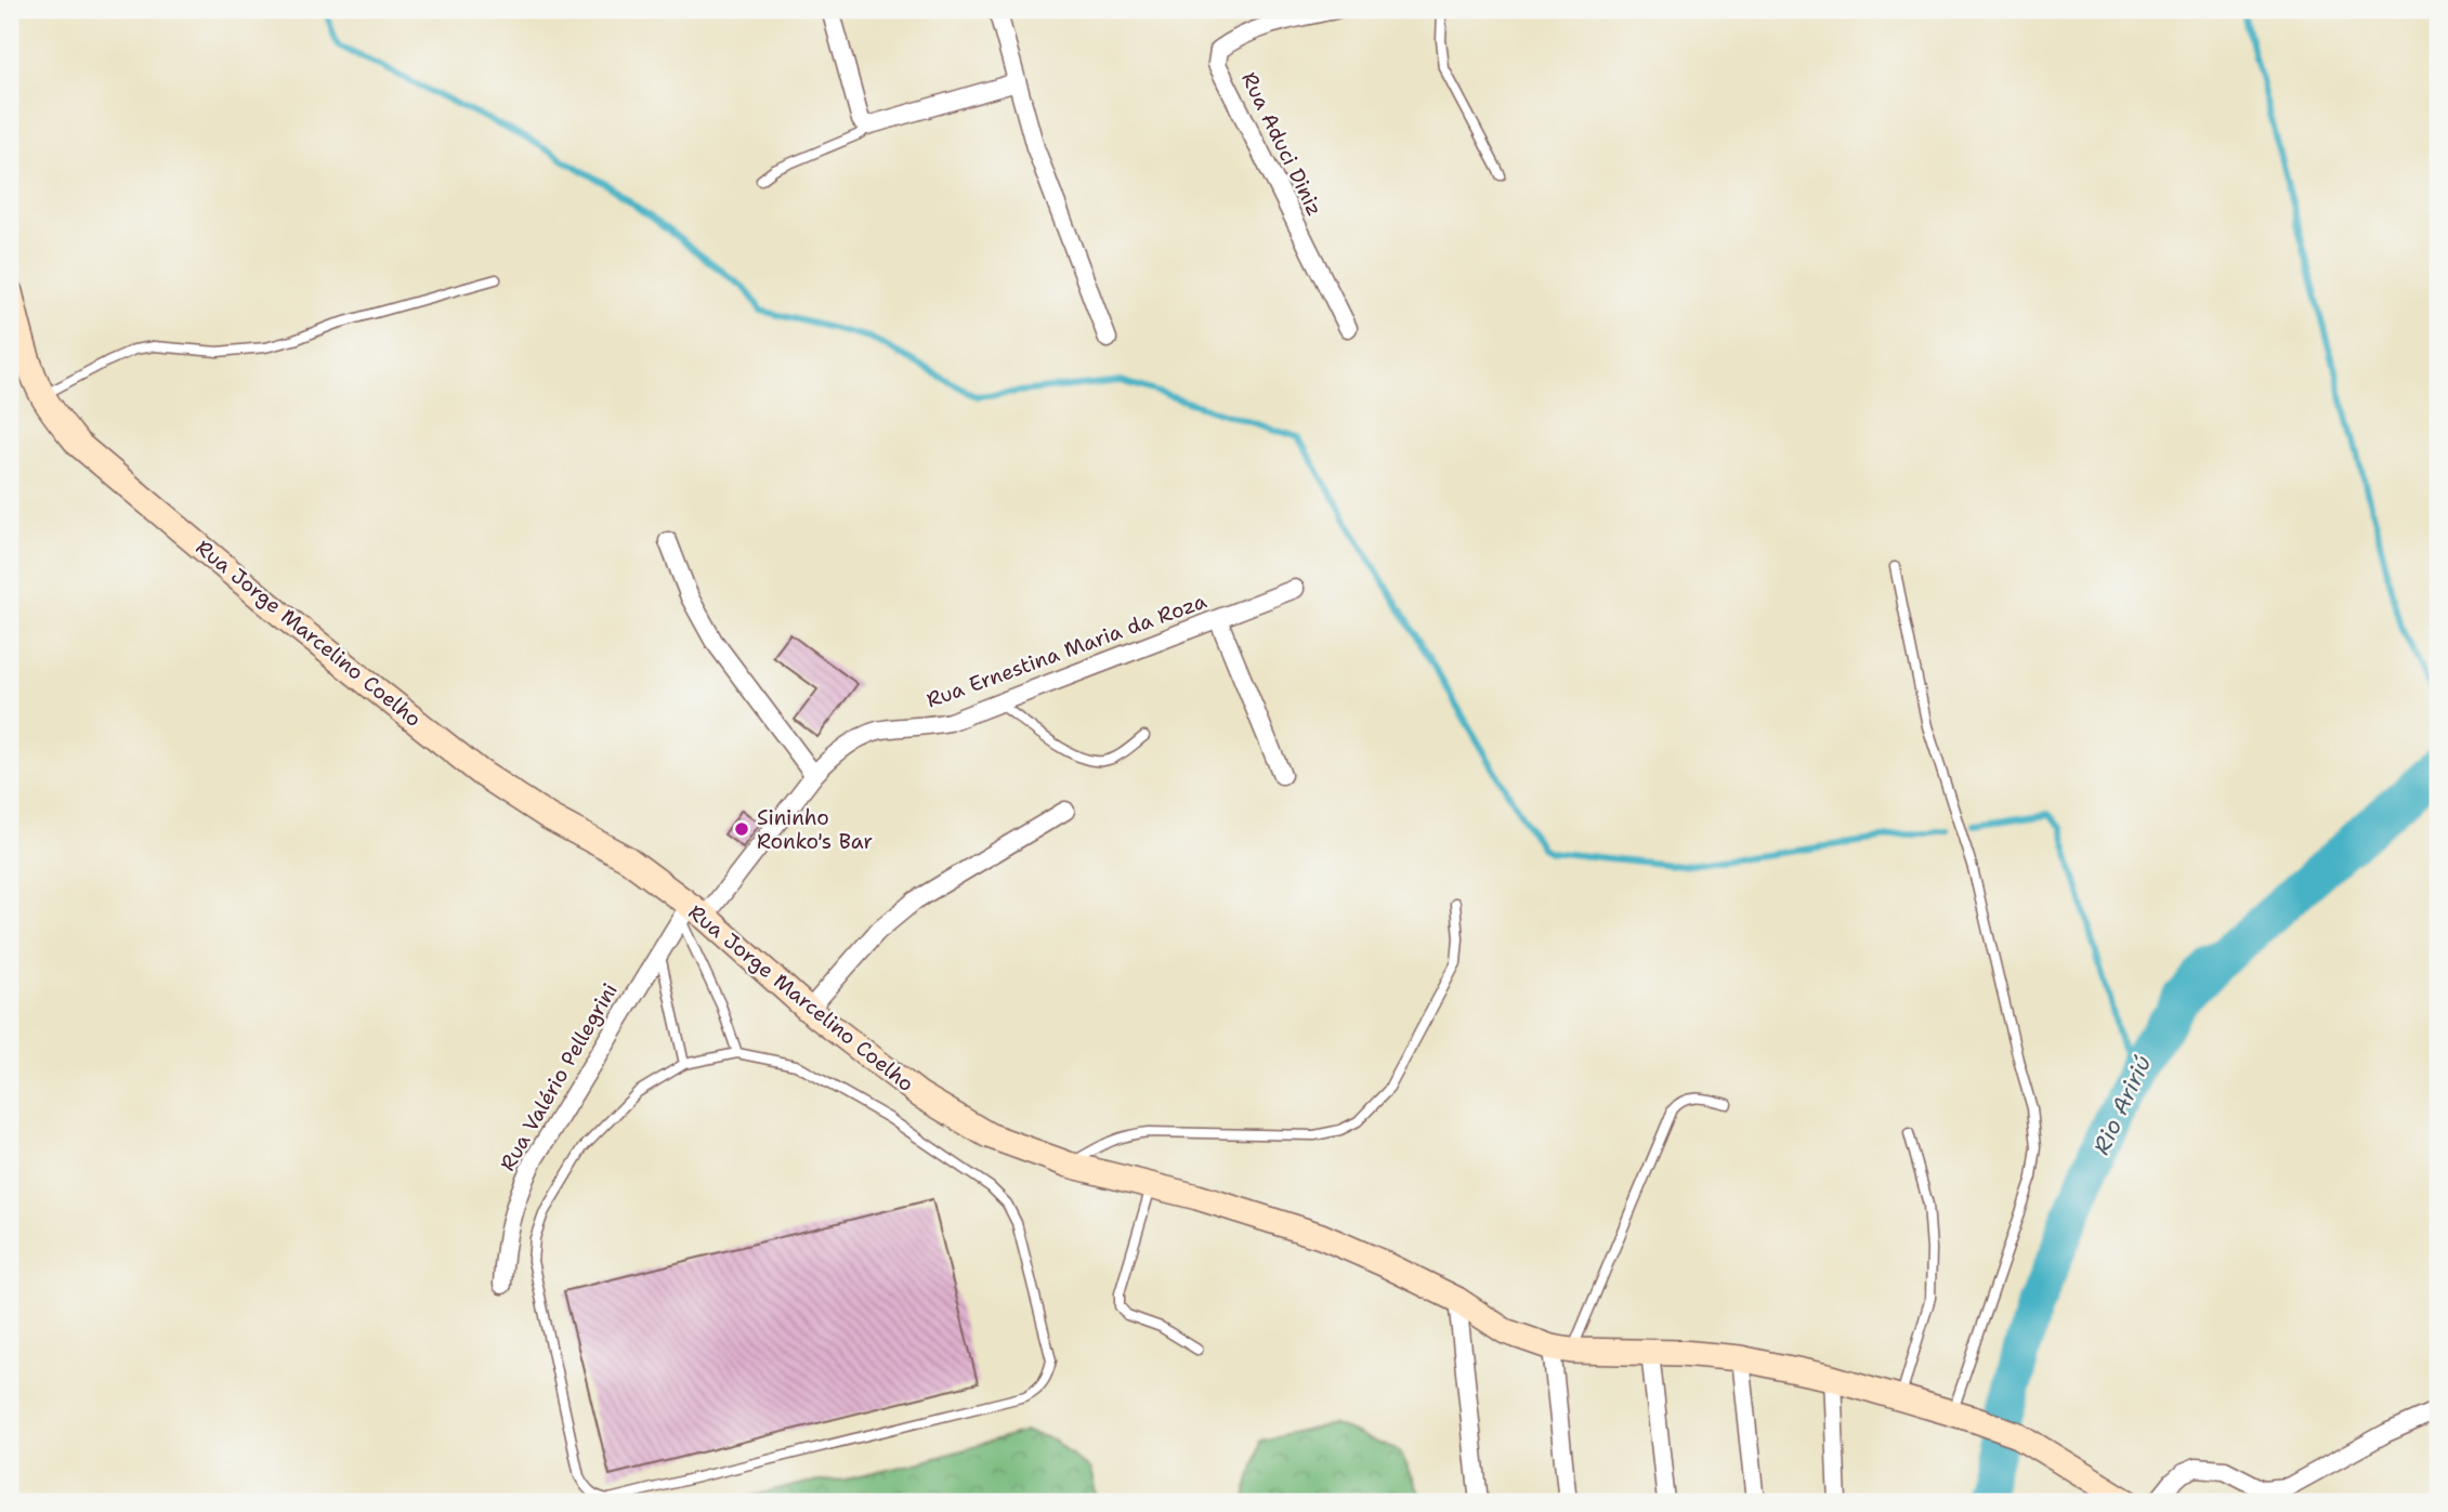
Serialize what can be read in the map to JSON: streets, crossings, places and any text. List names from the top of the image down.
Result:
{
  "streets": {
    "street": [
      "Rua Aduci Diniz",
      "Rua Jorge Marcelino Coelho",
      "Rua Ernestina Maria da Roza",
      "Rua Valério Pellegrini"
    ]
  },
  "crossings": [
    ["Rua Jorge Marcelino Coelho", "Rua Ernestina Maria da Roza"],
    ["Rua Jorge Marcelino Coelho", "Rua Valério Pellegrini"],
    ["Rua Ernestina Maria da Roza", "Rua Valério Pellegrini"]
  ],
  "water": ["Rio Aririú"],
  "places": ["Sininho Ronko's Bar"]
}
